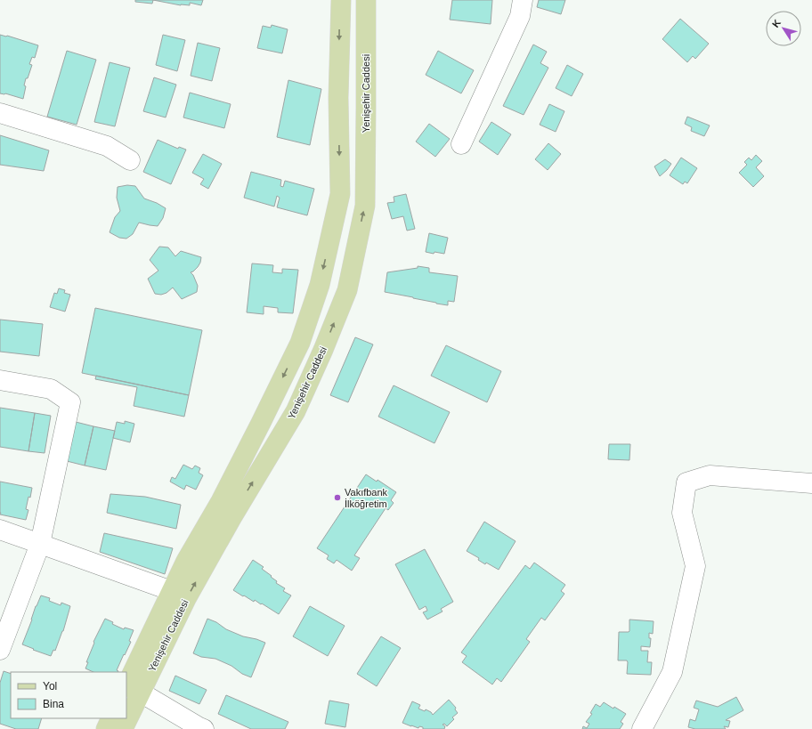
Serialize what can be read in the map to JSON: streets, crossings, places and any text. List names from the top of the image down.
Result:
{
  "streets": {
    "main road": ["Yenişehir Caddesi"]
  },
  "places": ["Vakıfbank İlköğretim"],
  "legend": ["Yol", "Bina"],
  "north": "top left"
}
